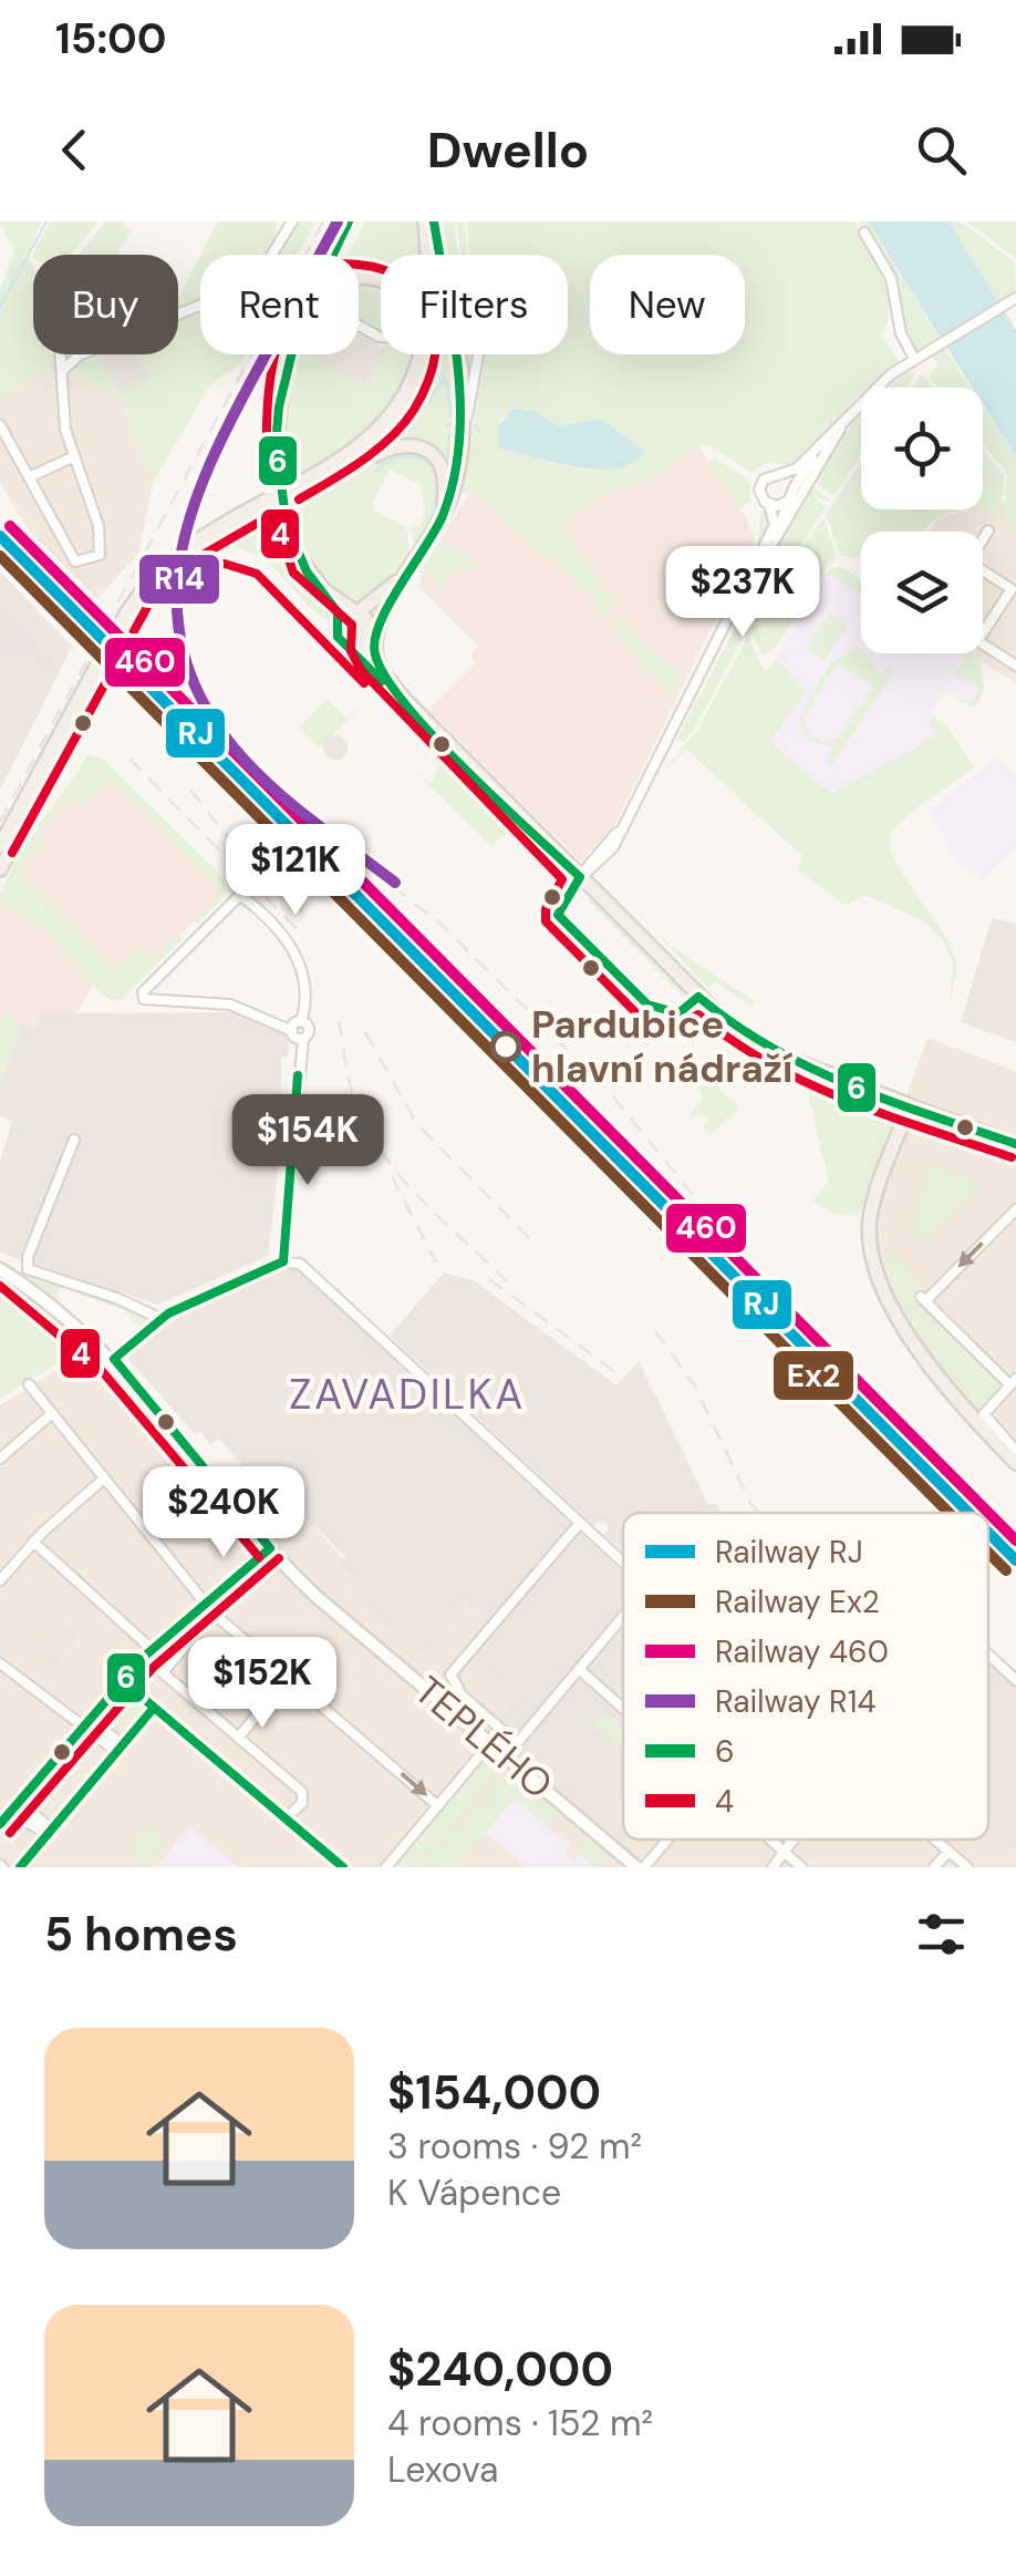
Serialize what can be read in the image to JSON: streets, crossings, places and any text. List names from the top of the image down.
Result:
{
  "streets": {
    "main road": ["TEPLÉHO"]
  },
  "districts": ["ZAVADILKA"],
  "places": ["Pardubice hlavní nádraží"],
  "lines": [
    "rail line R14",
    "transit line 6",
    "transit line 4",
    "rail line 460",
    "rail line RJ",
    "rail line Ex2"
  ],
  "legend": [
    "Railway RJ",
    "Railway Ex2",
    "Railway 460",
    "Railway R14",
    "6",
    "4"
  ],
  "page": {
    "status": "15:00",
    "header": "Dwello",
    "chip": [
      "Buy",
      "Rent",
      "Filters",
      "New"
    ],
    "price": [
      "$237K",
      "$121K",
      "$154K",
      "$240K",
      "$152K"
    ],
    "heading": "5 homes",
    "list": [
      {
        "name": "$154,000",
        "note": "3 rooms · 92 m² · K Vápence"
      },
      {
        "name": "$240,000",
        "note": "4 rooms · 152 m² · Lexova"
      }
    ]
  }
}
